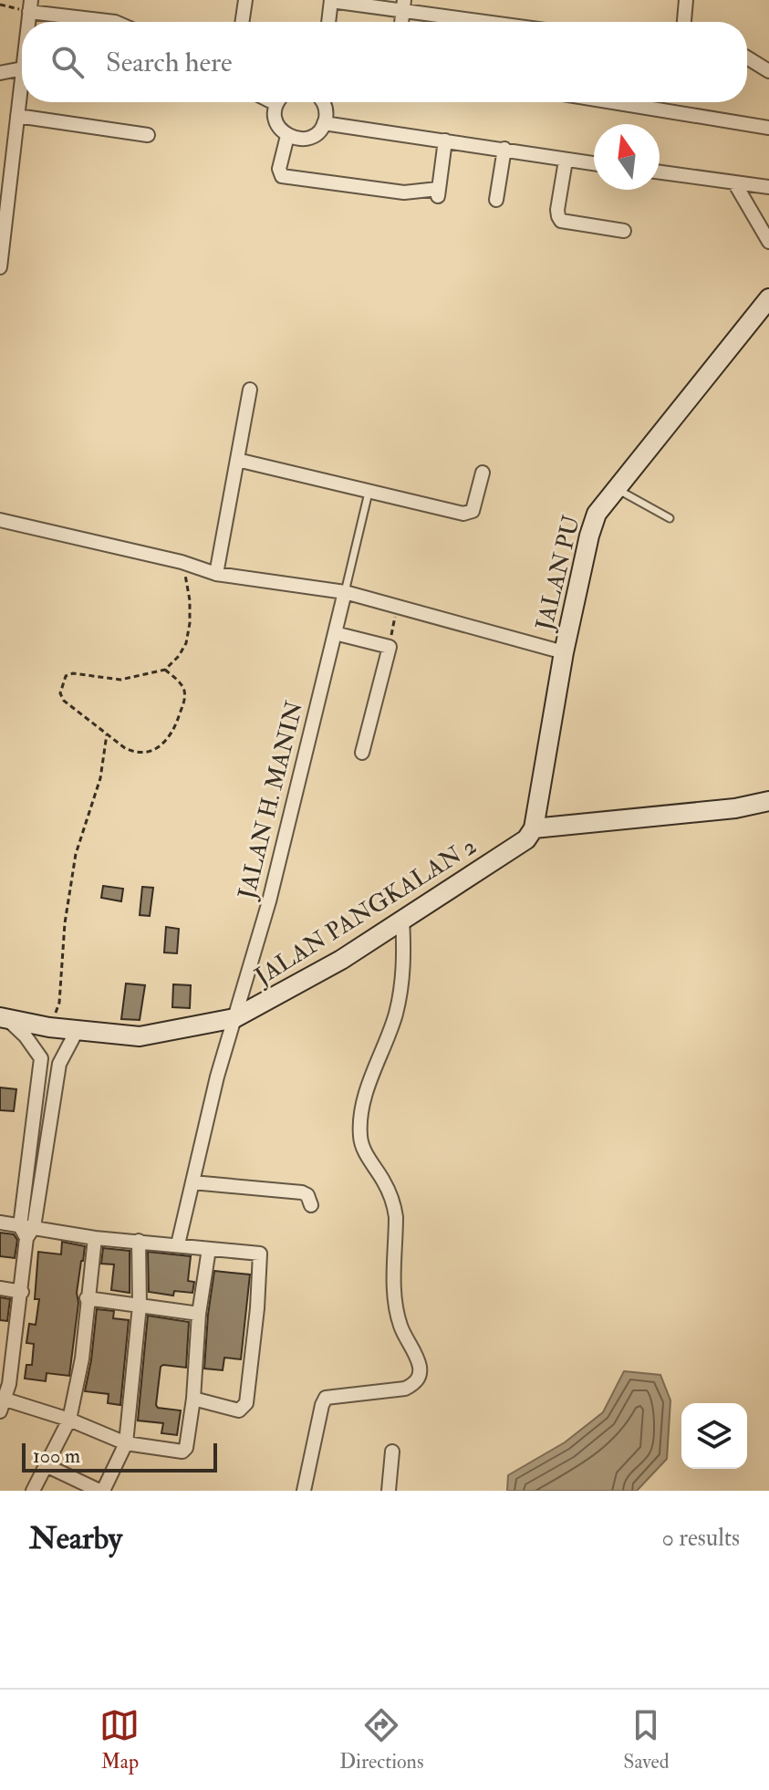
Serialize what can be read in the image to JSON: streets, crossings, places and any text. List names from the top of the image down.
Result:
{
  "streets": {
    "street": ["JALAN PU", "JALAN H. MANIN", "JALAN PANGKALAN 2"]
  },
  "crossings": [
    ["JALAN PU", "JALAN PANGKALAN 2"],
    ["JALAN H. MANIN", "JALAN PANGKALAN 2"]
  ],
  "scale_bar": "100 m",
  "north": "top",
  "page": {
    "search": "Search here",
    "scale": "100 m",
    "heading": ["Nearby", "0 results"],
    "nav": ["Map", "Directions", "Saved"]
  }
}
